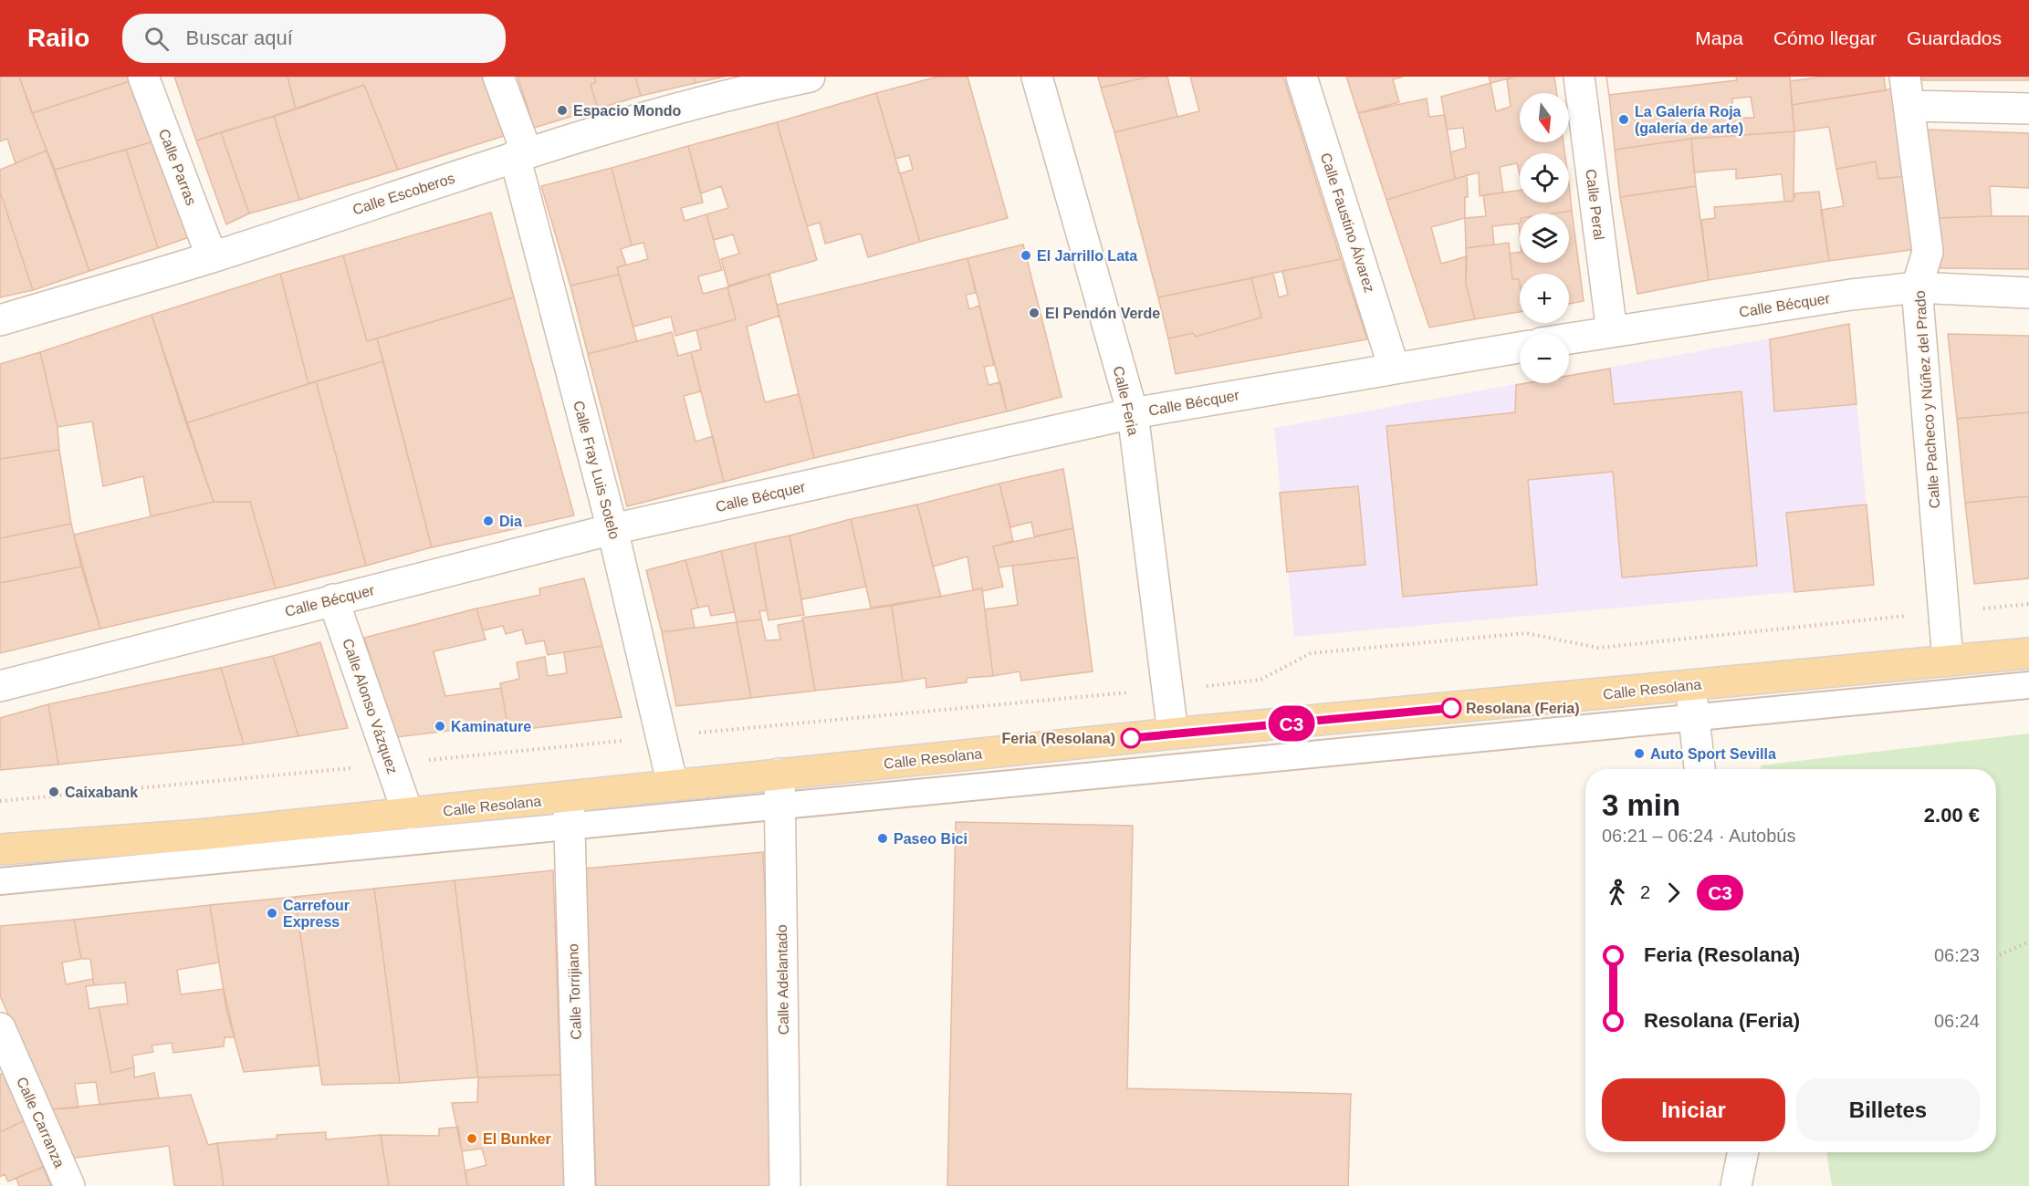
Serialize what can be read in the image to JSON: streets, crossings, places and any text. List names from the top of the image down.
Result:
{
  "streets": {
    "main road": ["Calle Resolana"],
    "street": [
      "Calle Parras",
      "Calle Escoberos",
      "Calle Peral",
      "Calle Faustino Álvarez",
      "Calle Bécquer",
      "Calle Pacheco y Núñez del Prado",
      "Calle Feria",
      "Calle Fray Luis Sotelo",
      "Calle Alonso Vázquez",
      "Calle Adelantado",
      "Calle Torrijiano",
      "Calle Carranza"
    ]
  },
  "crossings": [
    ["Calle Parras", "Calle Escoberos"],
    ["Calle Escoberos", "Calle Fray Luis Sotelo"],
    ["Calle Peral", "Calle Bécquer"],
    ["Calle Faustino Álvarez", "Calle Bécquer"],
    ["Calle Bécquer", "Calle Pacheco y Núñez del Prado"],
    ["Calle Bécquer", "Calle Feria"],
    ["Calle Bécquer", "Calle Fray Luis Sotelo"],
    ["Calle Bécquer", "Calle Alonso Vázquez"],
    ["Calle Pacheco y Núñez del Prado", "Calle Resolana"],
    ["Calle Feria", "Calle Resolana"],
    ["Calle Fray Luis Sotelo", "Calle Resolana"],
    ["Calle Resolana", "Calle Alonso Vázquez"],
    ["Calle Resolana", "Calle Adelantado"],
    ["Calle Resolana", "Calle Torrijiano"]
  ],
  "places": [
    "Espacio Mondo",
    "La Galería Roja (galería de arte)",
    "El Jarrillo Lata",
    "El Pendón Verde",
    "Dia",
    "Resolana (Feria)",
    "Kaminature",
    "Feria (Resolana)",
    "Auto Sport Sevilla",
    "Caixabank",
    "Paseo Bici",
    "Carrefour Express",
    "El Bunker"
  ],
  "lines": ["bus line C3"],
  "north": "bottom",
  "page": {
    "header": "Railo",
    "search": "Buscar aquí",
    "nav": ["Mapa", "Cómo llegar", "Guardados"],
    "on_map": "C3",
    "map_buttons": ["+", "−"],
    "heading": ["3 min", "06:21 – 06:24 · Autobús", "2.00 €"],
    "legs": ["2", "C3"],
    "list": [
      {
        "name": "Feria (Resolana)",
        "value": "06:23"
      },
      {
        "name": "Resolana (Feria)",
        "value": "06:24"
      }
    ],
    "buttons": ["Iniciar", "Billetes"]
  }
}
